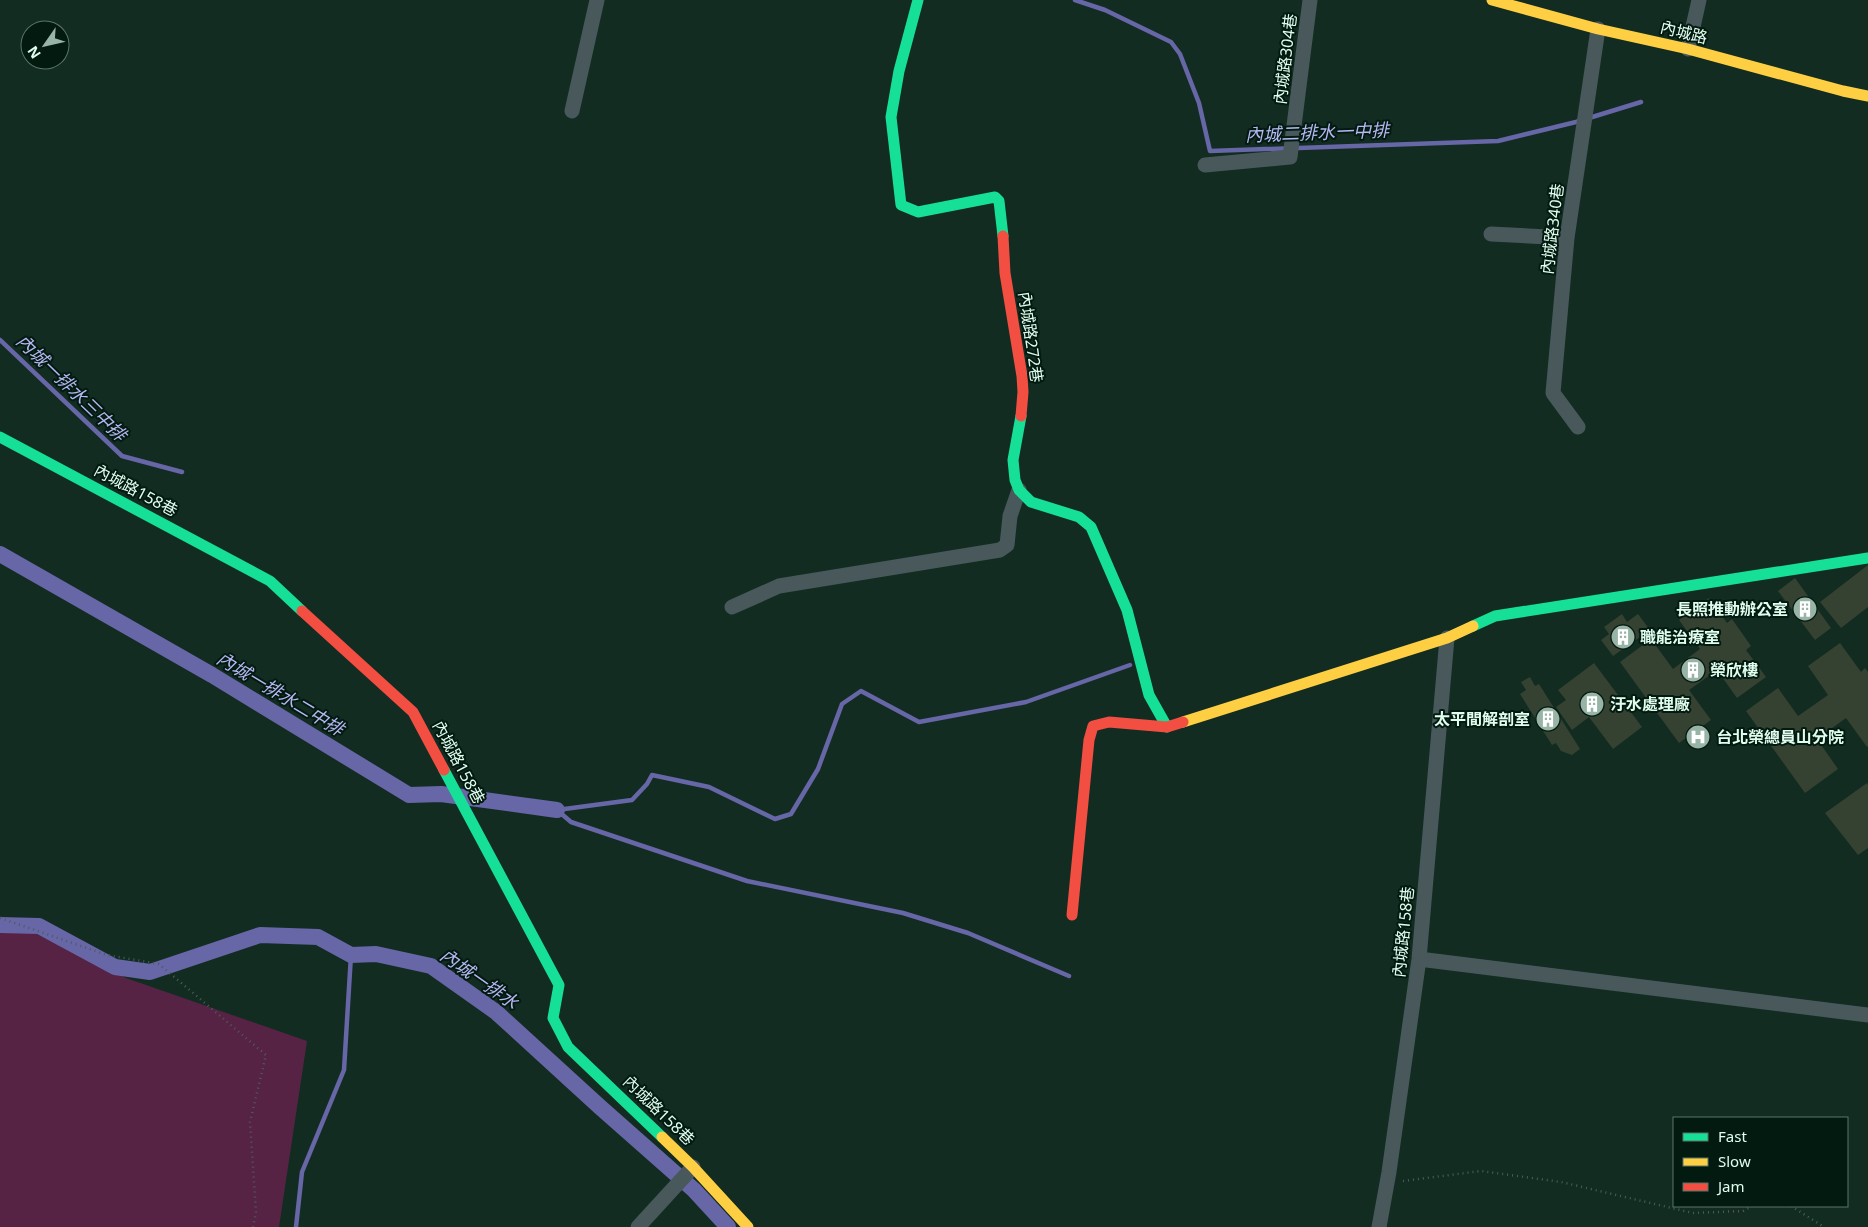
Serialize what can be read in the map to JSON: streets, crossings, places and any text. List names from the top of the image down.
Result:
{
  "streets": {
    "street": [
      "內城路",
      "內城路304巷",
      "內城路340巷",
      "內城路272巷",
      "內城路158巷"
    ]
  },
  "crossings": [
    ["內城路", "內城路340巷"]
  ],
  "water": [
    "內城二排水一中排",
    "內城一排水三中排",
    "內城一排水二中排",
    "內城一排水"
  ],
  "places": {
    "building": [
      "長照推動辦公室",
      "職能治療室",
      "榮欣樓",
      "汙水處理廠",
      "太平間解剖室"
    ],
    "hospital": ["台北榮總員山分院"]
  },
  "legend": ["Fast", "Slow", "Jam"],
  "north": "bottom left"
}
